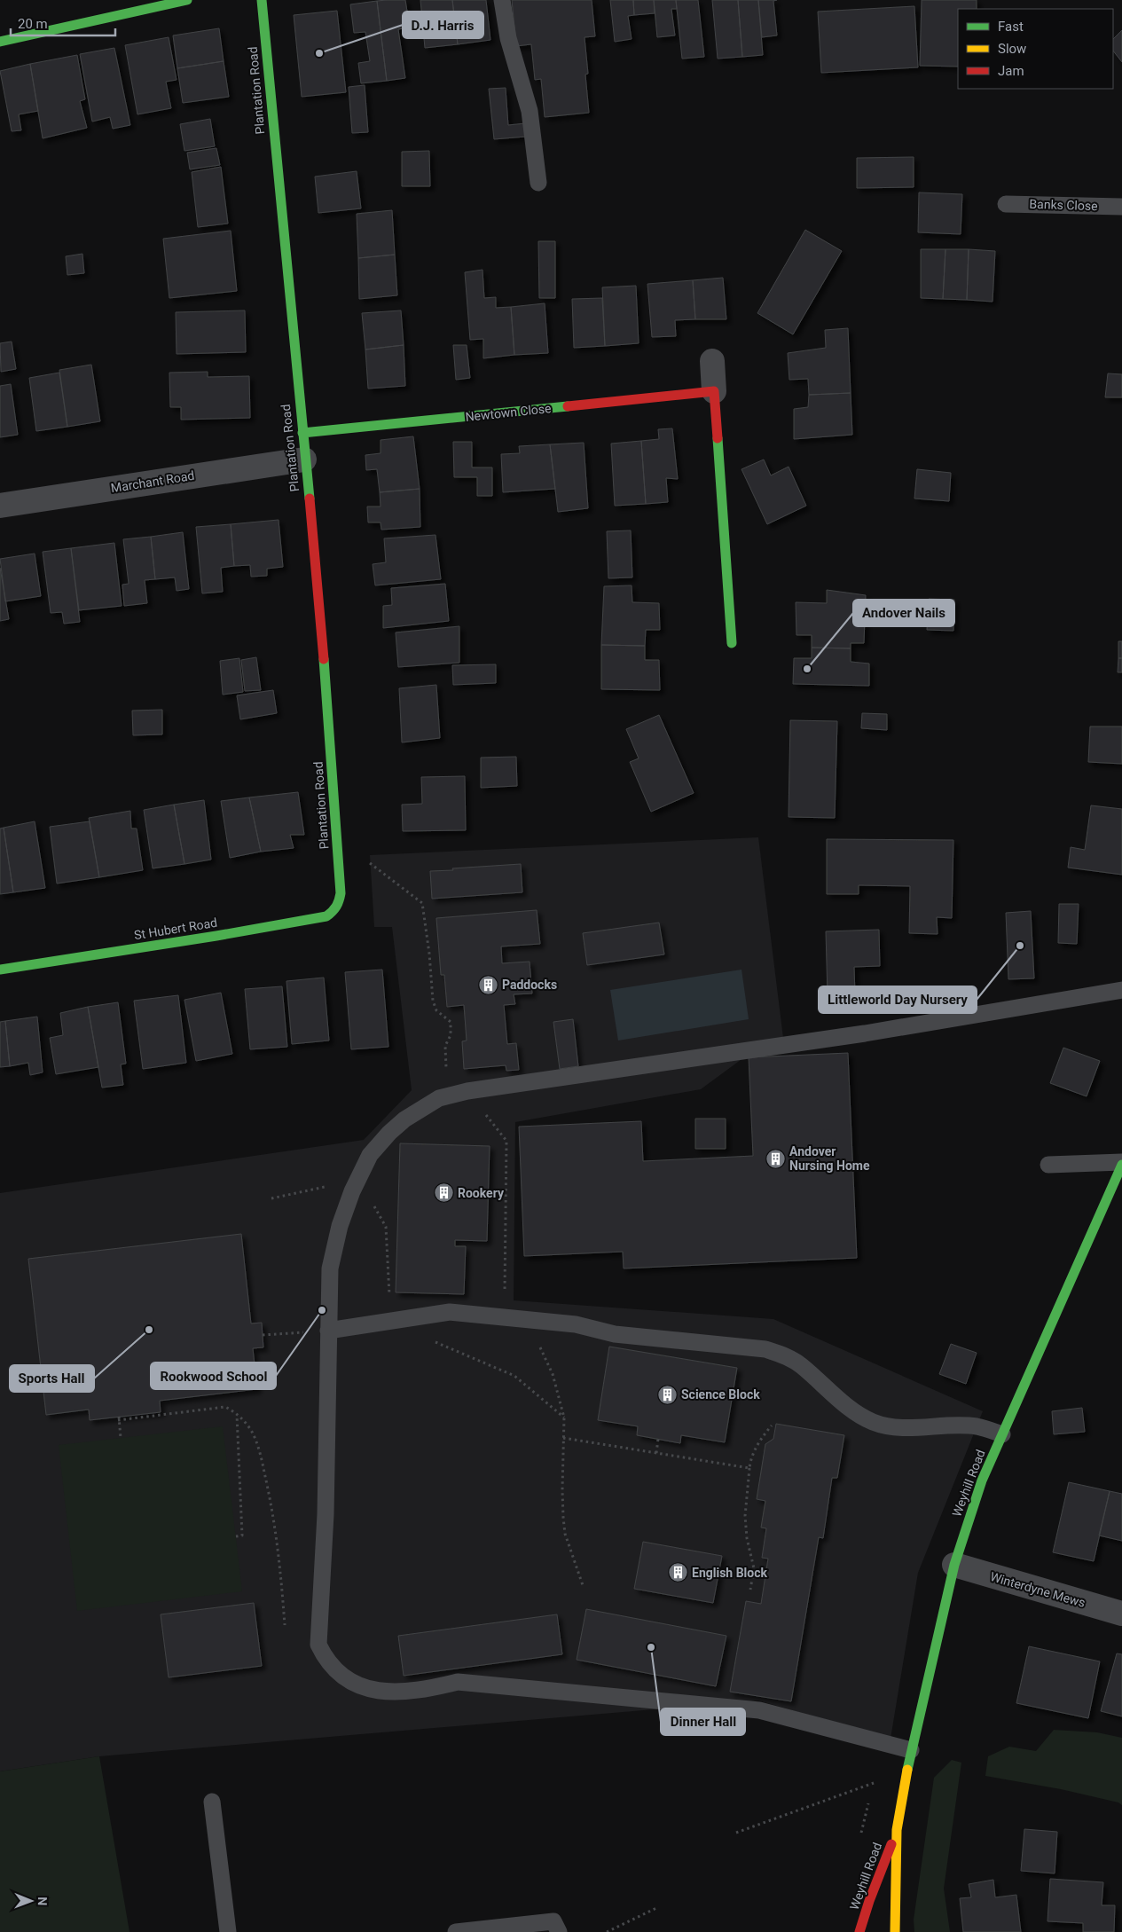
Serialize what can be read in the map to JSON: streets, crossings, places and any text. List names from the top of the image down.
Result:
{
  "streets": {
    "street": [
      "Plantation Road",
      "Newtown Close",
      "Marchant Road",
      "St Hubert Road",
      "Weyhill Road",
      "Winterdyne Mews"
    ],
    "lane": ["Banks Close"]
  },
  "crossings": [
    ["Plantation Road", "Newtown Close"],
    ["Plantation Road", "Marchant Road"],
    ["Plantation Road", "St Hubert Road"],
    ["Weyhill Road", "Winterdyne Mews"]
  ],
  "places": {
    "other": [
      "D.J. Harris",
      "Andover Nails",
      "Littleworld Day Nursery",
      "Rookwood School",
      "Sports Hall",
      "Dinner Hall"
    ],
    "building": [
      "Paddocks",
      "Andover Nursing Home",
      "Rookery",
      "Science Block",
      "English Block"
    ]
  },
  "legend": ["Fast", "Slow", "Jam"],
  "scale_bar": "20 m",
  "north": "right"
}
